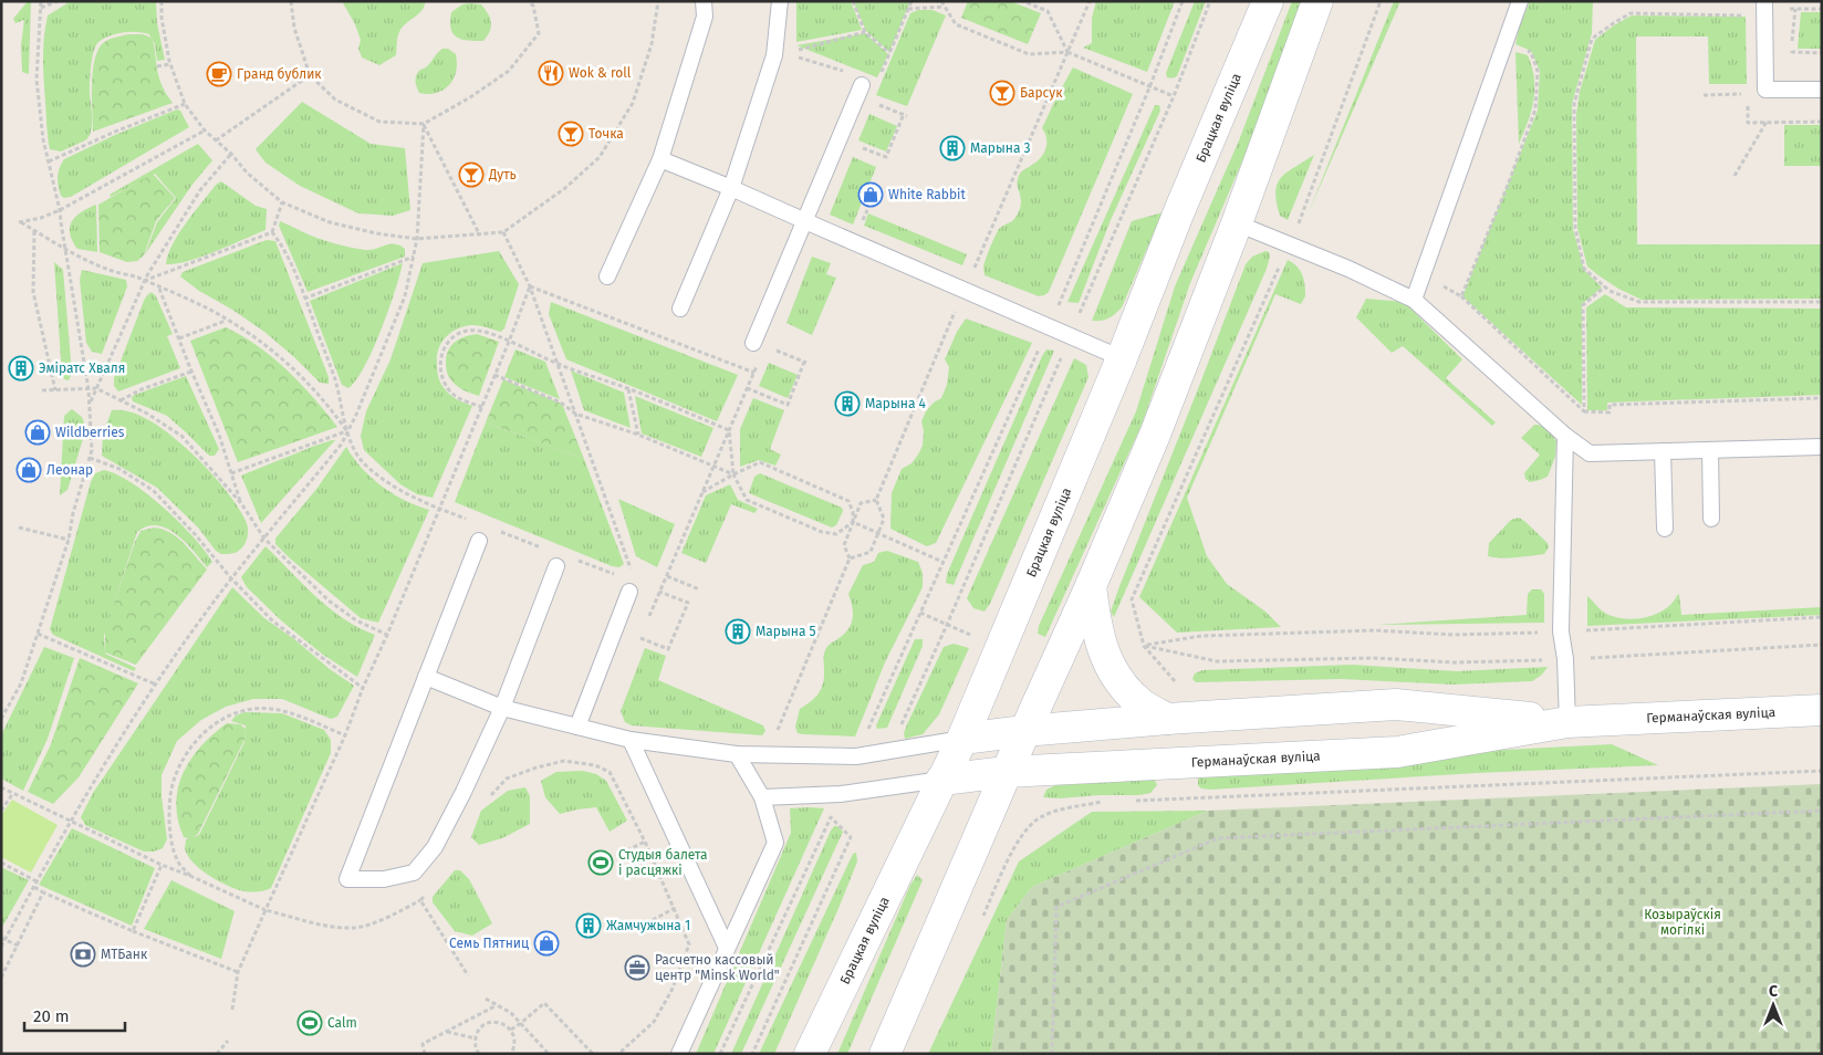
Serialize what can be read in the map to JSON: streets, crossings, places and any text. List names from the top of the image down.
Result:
{
  "streets": {
    "street": ["Брацкая вуліца", "Германаўская вуліца"]
  },
  "crossings": [
    ["Брацкая вуліца", "Германаўская вуліца"]
  ],
  "parks": ["Козыраўскія могілкі"],
  "places": {
    "restaurant": ["Wok & roll"],
    "cafe": ["Гранд бублик"],
    "bar": ["Барсук", "Точка", "Дуть"],
    "building": [
      "Марына 3",
      "Эміратс Хваля",
      "Марына 4",
      "Марына 5",
      "Жамчужына 1"
    ],
    "shop": [
      "White Rabbit",
      "Wildberries",
      "Леонар",
      "Семь Пятниц"
    ],
    "sports": ["Студыя балета і расцяжкі", "Calm"],
    "bank": ["МТБанк"],
    "office": ["Расчетно кассовый центр \"Minsk World\""]
  },
  "scale_bar": "20 m",
  "north": "top"
}
